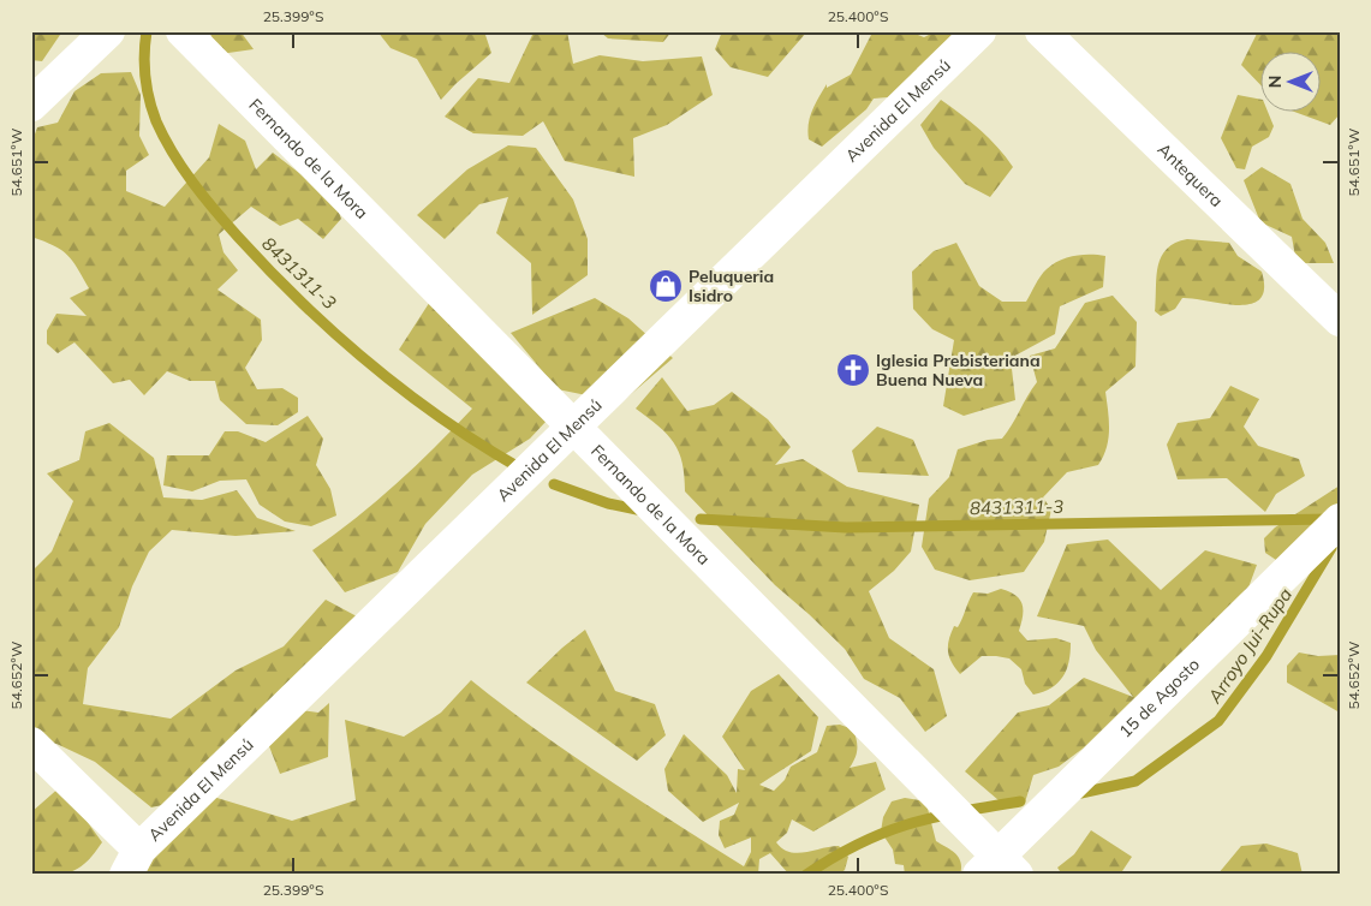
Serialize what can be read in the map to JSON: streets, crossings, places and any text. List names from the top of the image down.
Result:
{
  "streets": {
    "street": [
      "Avenida El Mensú",
      "Fernando de la Mora",
      "Antequera",
      "15 de Agosto"
    ]
  },
  "crossings": [
    ["Avenida El Mensú", "Fernando de la Mora"],
    ["Fernando de la Mora", "15 de Agosto"]
  ],
  "water": ["8431311-3", "Arroyo Jui-Rupa"],
  "places": {
    "shop": ["Peluqueria Isidro"],
    "church": ["Iglesia Prebisteriana Buena Nueva"]
  },
  "north": "left",
  "coordinates": [
    "25.399°S",
    "25.400°S",
    "54.651°W",
    "54.652°W"
  ]
}
